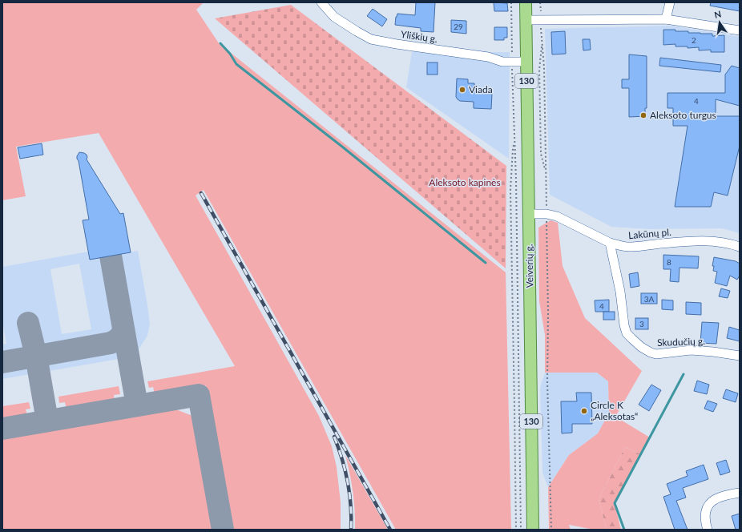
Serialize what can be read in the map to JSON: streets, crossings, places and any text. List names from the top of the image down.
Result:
{
  "streets": {
    "main road": ["130", "Veiverių g."],
    "street": ["Yliškių g.", "Lakūnų pl.", "Skudučių g."]
  },
  "crossings": [
    ["Yliškių g.", "Veiverių g."],
    ["Lakūnų pl.", "Veiverių g."],
    ["Lakūnų pl.", "Skudučių g."]
  ],
  "parks": ["Aleksoto kapinės"],
  "places": ["Viada", "Aleksoto turgus", "Circle K „Aleksotas“"],
  "house_numbers": [
    "29",
    "2",
    "4",
    "8",
    "3A",
    "4",
    "3"
  ],
  "north": "top"
}
